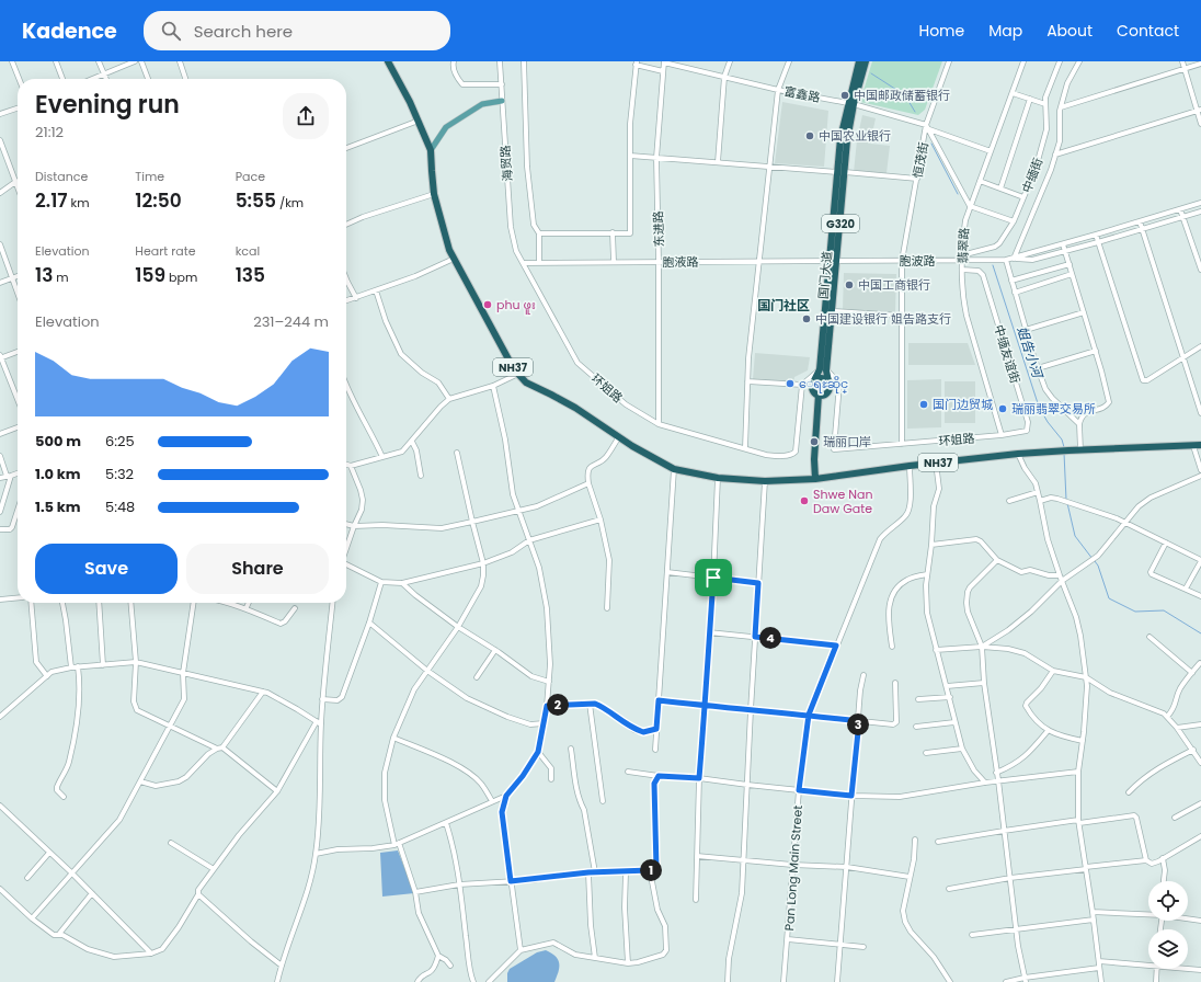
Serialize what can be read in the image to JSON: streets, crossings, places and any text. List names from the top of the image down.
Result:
{
  "streets": {
    "highway": ["G320", "国门大道", "NH37"],
    "street": [
      "富鑫路",
      "恒茂街",
      "海贸路",
      "中缅街",
      "东进路",
      "翡翠路",
      "胞波路",
      "胞液路",
      "中缅友谊街",
      "环姐路",
      "Pan Long Main Street"
    ]
  },
  "crossings": [
    ["富鑫路", "恒茂街"],
    ["富鑫路", "东进路"],
    ["富鑫路", "翡翠路"],
    ["富鑫路", "国门大道"],
    ["恒茂街", "胞波路"],
    ["恒茂街", "环姐路"],
    ["海贸路", "胞液路"],
    ["海贸路", "环姐路"],
    ["中缅街", "翡翠路"],
    ["中缅街", "胞波路"],
    ["东进路", "胞液路"],
    ["东进路", "环姐路"],
    ["翡翠路", "胞波路"],
    ["翡翠路", "中缅友谊街"],
    ["翡翠路", "环姐路"],
    ["胞波路", "胞液路"],
    ["胞波路", "国门大道"],
    ["胞液路", "国门大道"],
    ["胞液路", "环姐路"],
    ["国门大道", "环姐路"],
    ["中缅友谊街", "环姐路"],
    ["NH37", "Pan Long Main Street"]
  ],
  "districts": ["国门社区"],
  "water": ["姐告小河"],
  "places": [
    "中国邮政储蓄银行",
    "中国农业银行",
    "中国工商银行",
    "phu ဖူး",
    "中国建设银行 姐告路支行",
    "ေရႊဆိုင္",
    "国门边贸城",
    "瑞丽翡翠交易所",
    "瑞丽口岸",
    "Shwe Nan Daw Gate"
  ],
  "page": {
    "header": "Kadence",
    "search": "Search here",
    "nav": [
      "Home",
      "Map",
      "About",
      "Contact"
    ],
    "heading": ["Evening run", "21:12"],
    "stats": [
      ["Distance", "2.17 km"],
      ["Time", "12:50"],
      ["Pace", "5:55 /km"],
      ["Elevation", "13 m"],
      ["Heart rate", "159 bpm"],
      ["kcal", "135"]
    ],
    "chart": ["Elevation", "231–244 m"],
    "list": [
      {
        "name": "500 m",
        "note": "6:25"
      },
      {
        "name": "1.0 km",
        "note": "5:32"
      },
      {
        "name": "1.5 km",
        "note": "5:48"
      }
    ],
    "buttons": ["Save", "Share"],
    "pins": [
      "4",
      "2",
      "3",
      "1"
    ]
  }
}
